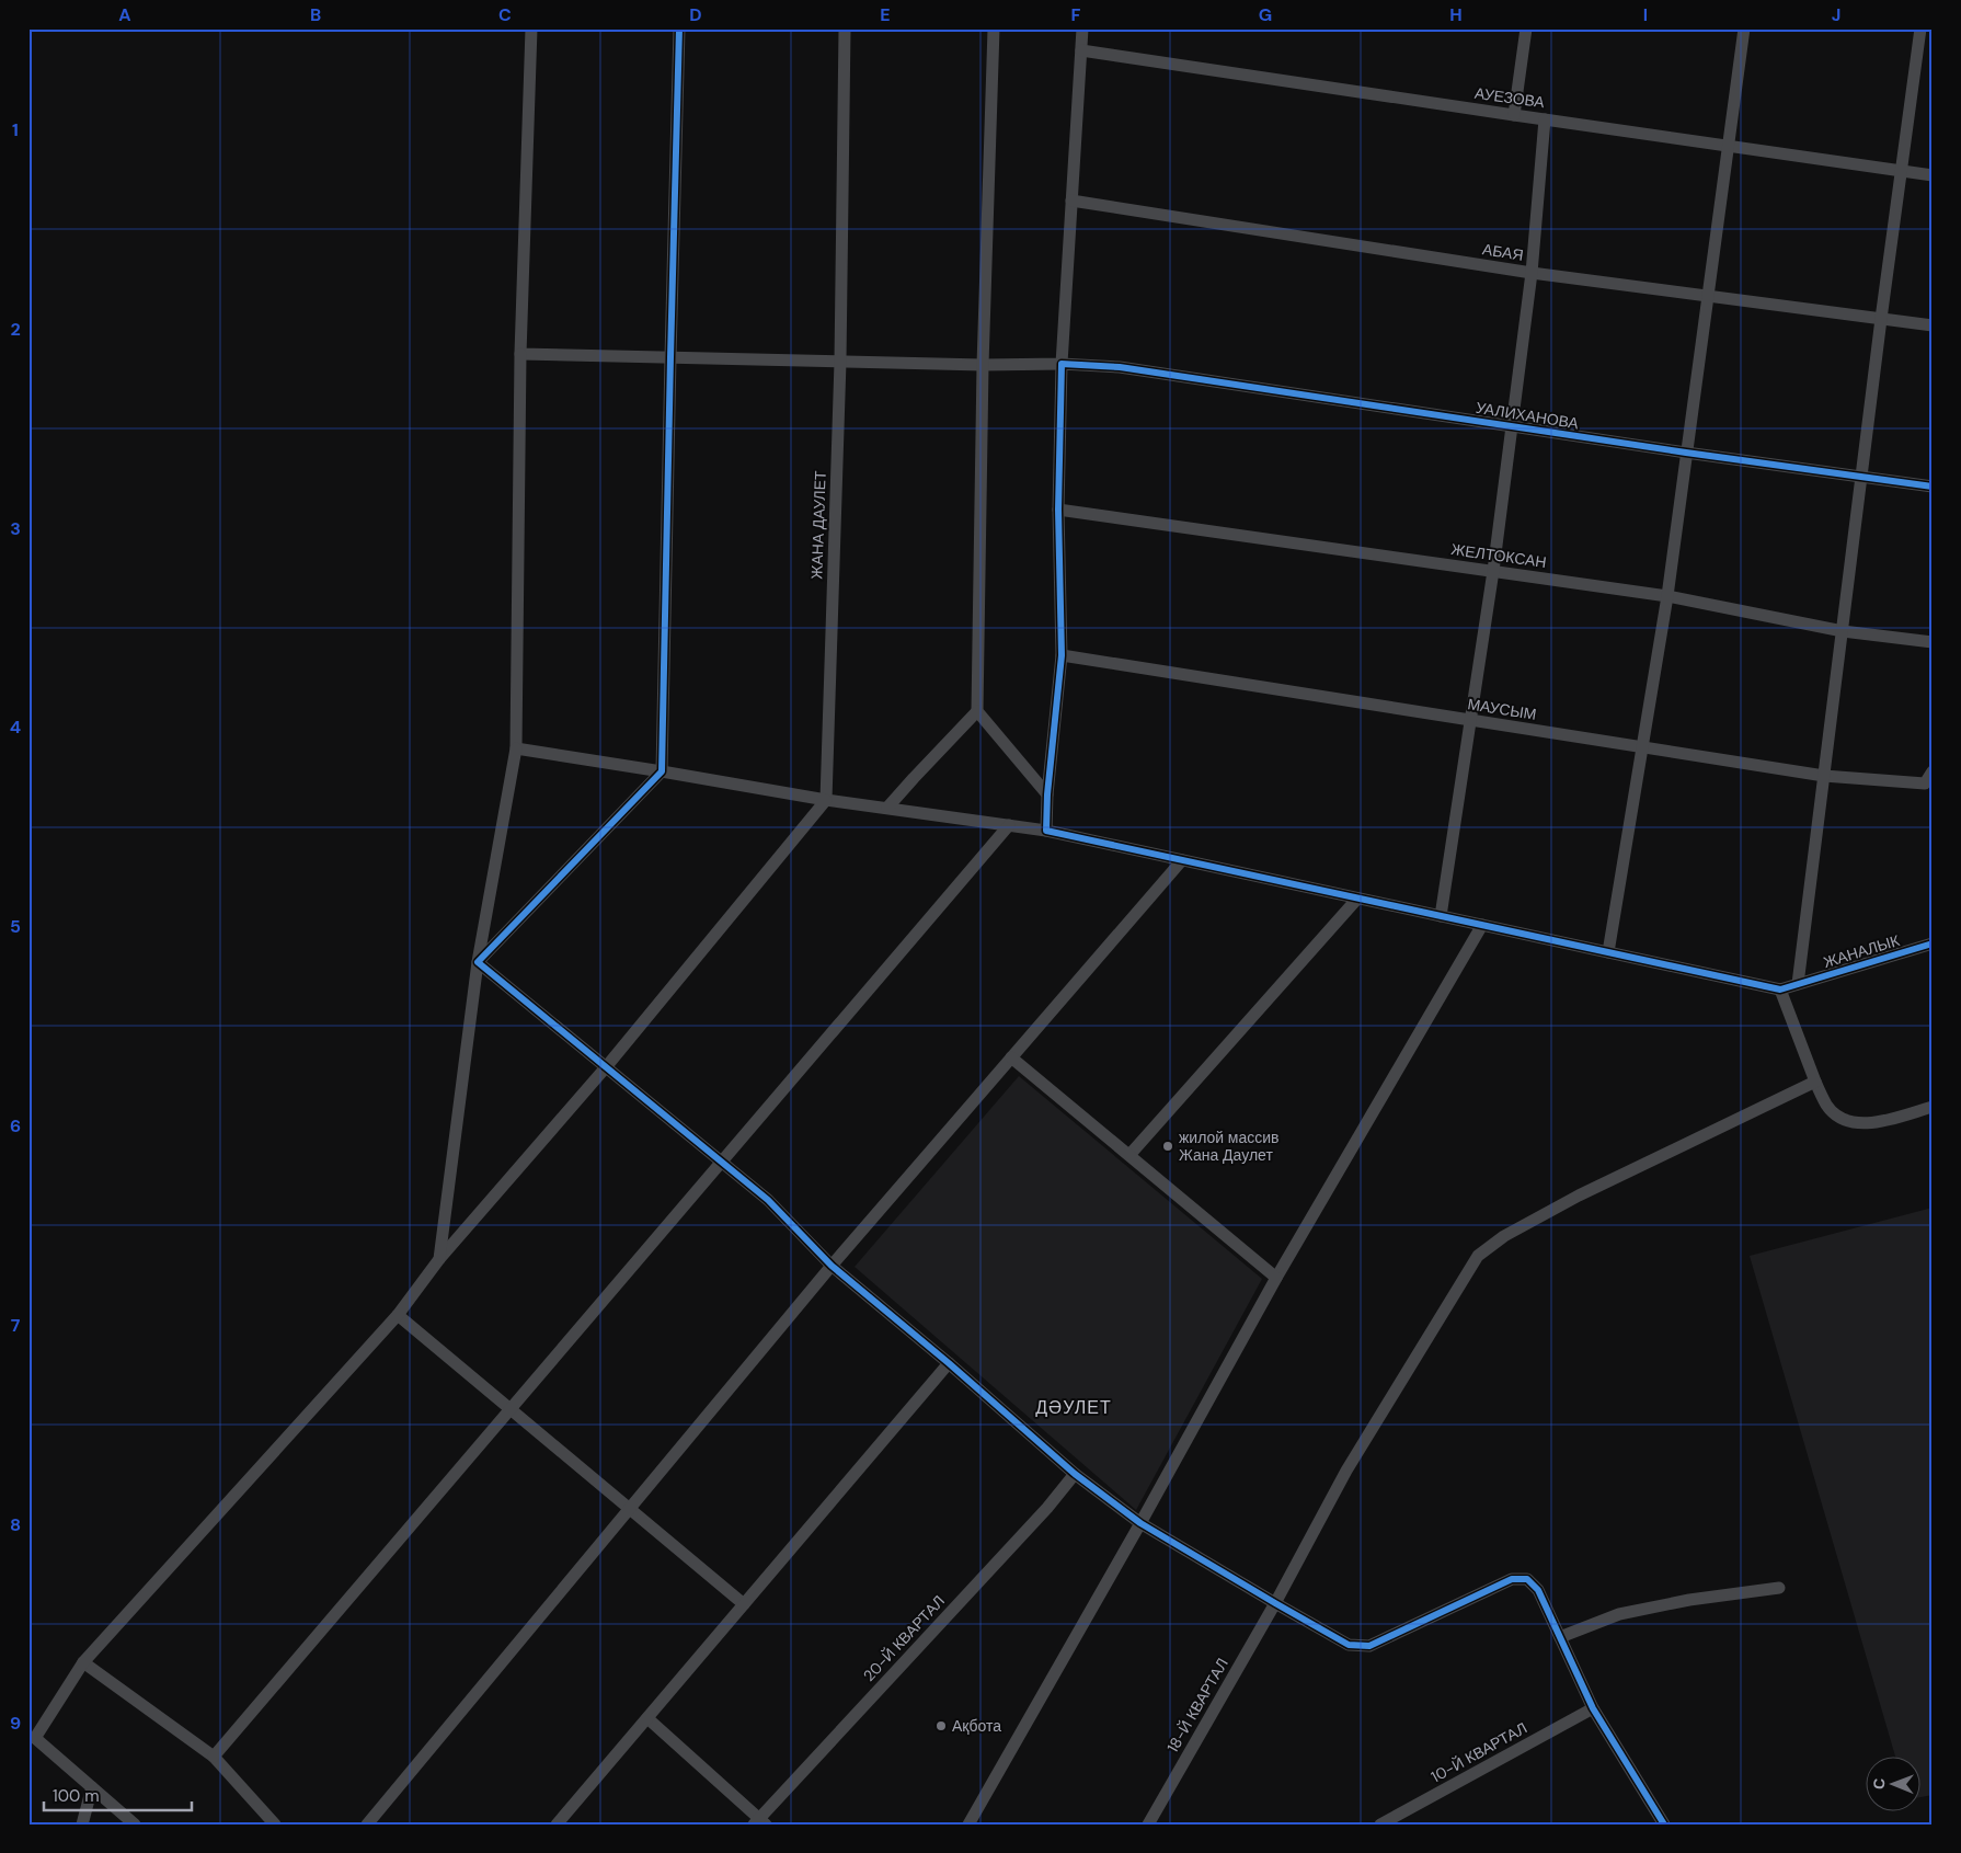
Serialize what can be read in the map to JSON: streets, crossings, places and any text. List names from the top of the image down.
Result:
{
  "streets": {
    "street": [
      "АУЕЗОВА",
      "АБАЯ",
      "УАЛИХАНОВА",
      "ЖАНА ДАУЛЕТ",
      "ЖЕЛТОКСАН",
      "МАУСЫМ",
      "ЖАНАЛЫК",
      "20-Й КВАРТАЛ",
      "18-Й КВАРТАЛ",
      "10-Й КВАРТАЛ"
    ]
  },
  "crossings": [
    ["УАЛИХАНОВА", "ЖАНА ДАУЛЕТ"]
  ],
  "districts": ["ДӘУЛЕТ"],
  "places": ["жилой массив Жана Даулет", "Ақбота"],
  "scale_bar": "100 m",
  "north": "left",
  "grid": {
    "columns": [
      "A",
      "B",
      "C",
      "D",
      "E",
      "F",
      "G",
      "H",
      "I",
      "J"
    ],
    "rows": [
      "1",
      "2",
      "3",
      "4",
      "5",
      "6",
      "7",
      "8",
      "9"
    ]
  }
}
